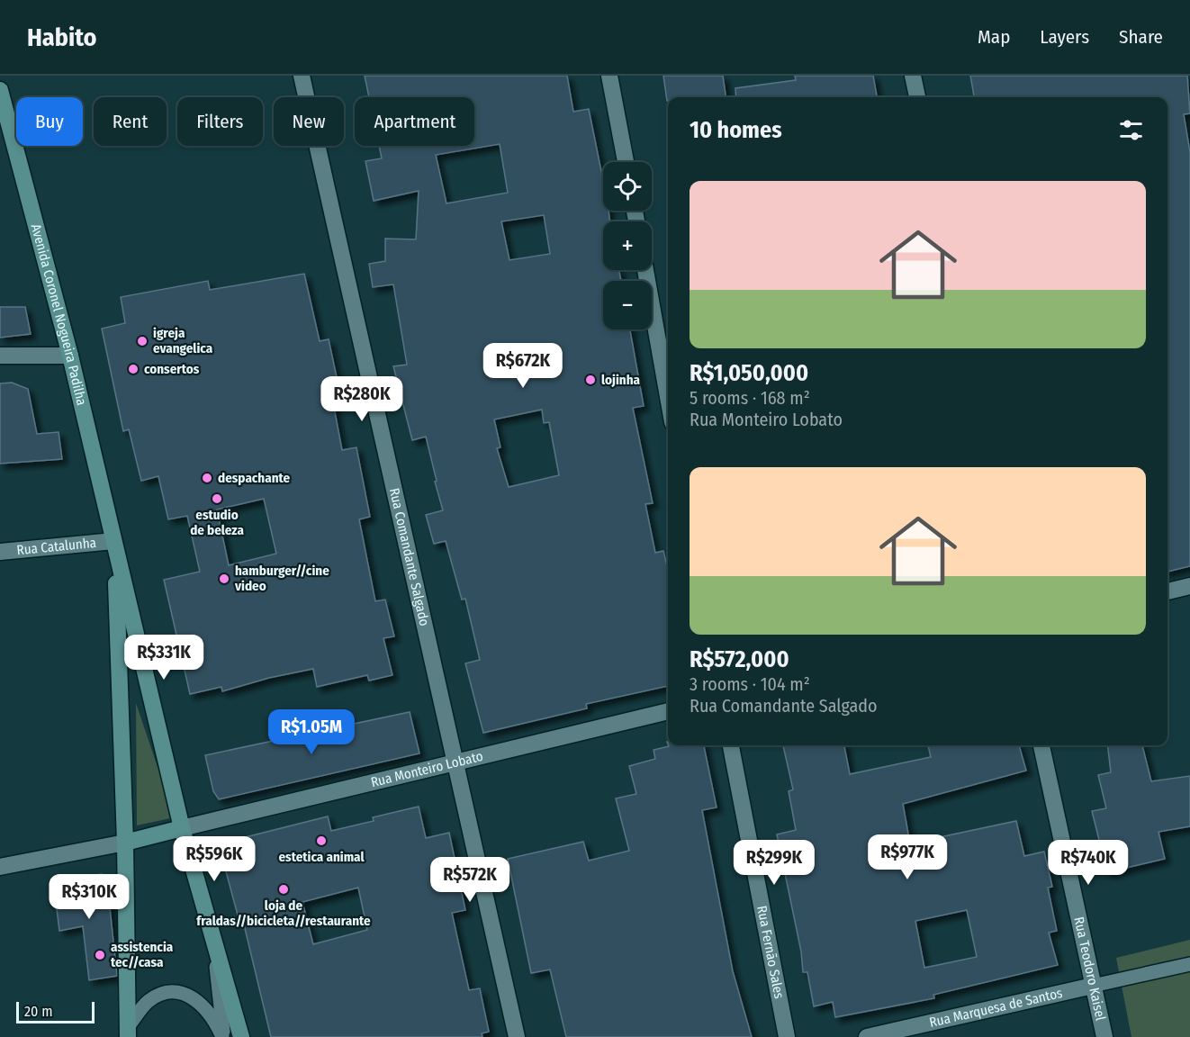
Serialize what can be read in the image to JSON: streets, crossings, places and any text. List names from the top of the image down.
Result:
{
  "streets": {
    "main road": ["Avenida Coronel Nogueira Padilha"],
    "street": [
      "Rua Catalunha",
      "Rua Comandante Salgado",
      "Rua Monteiro Lobato",
      "Rua Fernão Sales",
      "Rua Teodoro Kaisel",
      "Rua Marquesa de Santos"
    ]
  },
  "crossings": [
    ["Avenida Coronel Nogueira Padilha", "Rua Catalunha"],
    ["Avenida Coronel Nogueira Padilha", "Rua Monteiro Lobato"],
    ["Rua Comandante Salgado", "Rua Monteiro Lobato"],
    ["Rua Teodoro Kaisel", "Rua Marquesa de Santos"]
  ],
  "places": [
    "igreja evangelica",
    "consertos",
    "lojinha",
    "despachante",
    "estudio de beleza",
    "hamburger//cine video",
    "estetica animal",
    "loja de fraldas//bicicleta//restaurante",
    "assistencia tec//casa"
  ],
  "scale_bar": "20 m",
  "page": {
    "header": "Habito",
    "nav": ["Map", "Layers", "Share"],
    "chip": [
      "Buy",
      "Rent",
      "Filters",
      "New",
      "Apartment"
    ],
    "heading": "10 homes",
    "map_buttons": ["+", "−"],
    "list": [
      {
        "name": "R$1,050,000",
        "note": "5 rooms · 168 m² · Rua Monteiro Lobato"
      },
      {
        "name": "R$572,000",
        "note": "3 rooms · 104 m² · Rua Comandante Salgado"
      }
    ],
    "price": [
      "R$672K",
      "R$280K",
      "R$331K",
      "R$1.05M",
      "R$977K",
      "R$596K",
      "R$299K",
      "R$740K",
      "R$572K",
      "R$310K"
    ],
    "scale": "20 m"
  }
}
